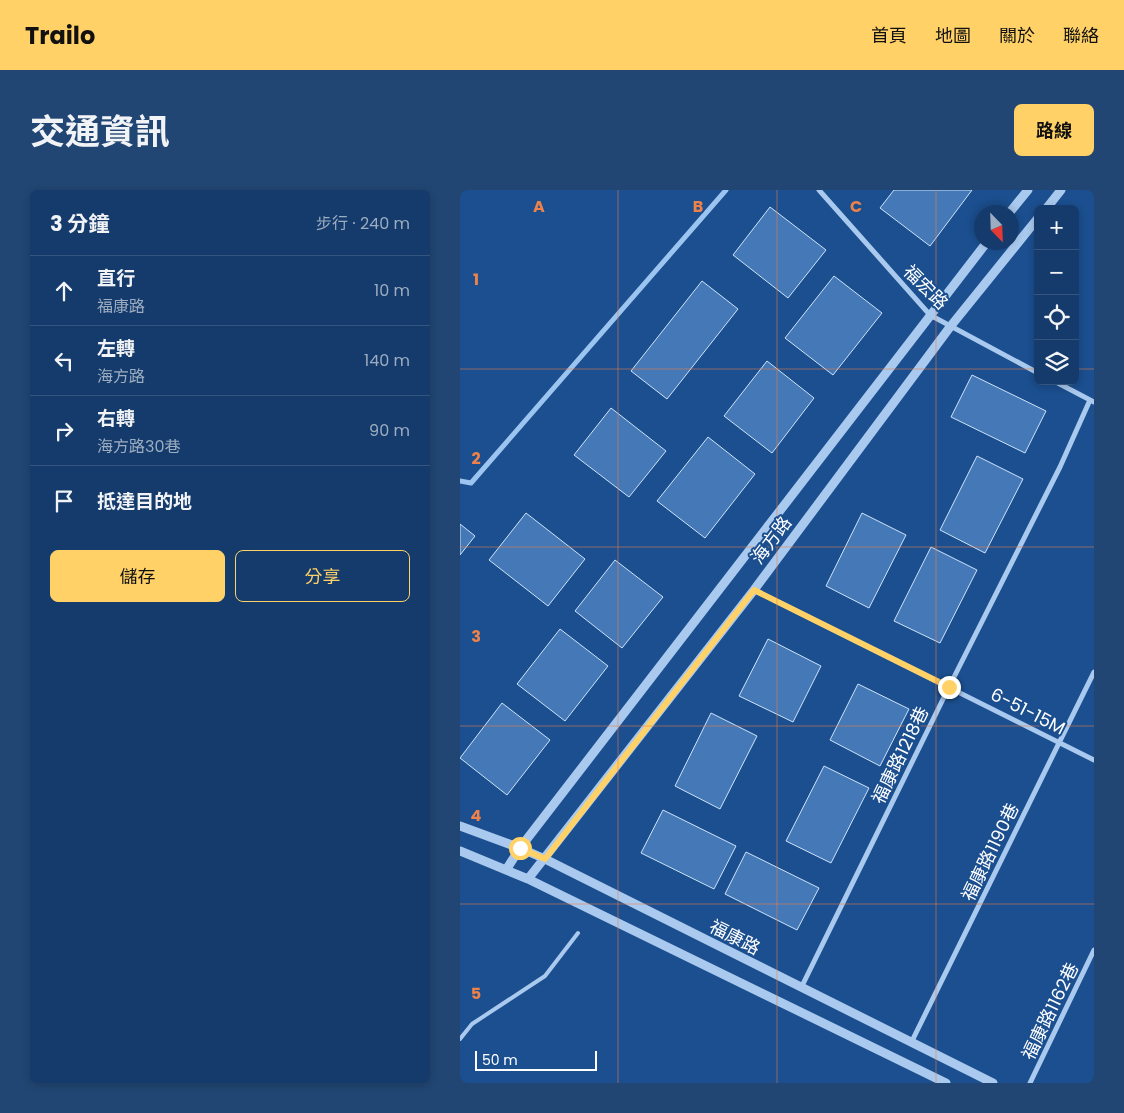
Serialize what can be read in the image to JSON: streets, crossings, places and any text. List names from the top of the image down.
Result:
{
  "streets": {
    "street": [
      "福宏路",
      "海方路",
      "6-51-15M",
      "福康路1218巷",
      "福康路1190巷",
      "福康路",
      "福康路1162巷"
    ]
  },
  "crossings": [
    ["福宏路", "海方路"],
    ["海方路", "6-51-15M"],
    ["海方路", "福康路"],
    ["6-51-15M", "福康路1218巷"],
    ["6-51-15M", "福康路1190巷"],
    ["福康路1218巷", "福康路"],
    ["福康路1190巷", "福康路"]
  ],
  "scale_bar": "50 m",
  "north": "bottom right",
  "page": {
    "header": "Trailo",
    "nav": [
      "首頁",
      "地圖",
      "關於",
      "聯絡"
    ],
    "title": "交通資訊",
    "buttons": [
      "路線",
      ["儲存", "分享"]
    ],
    "heading": ["3 分鐘", "步行 · 240 m"],
    "map_buttons": ["+", "−"],
    "list": [
      ["直行", "福康路", "10 m"],
      ["左轉", "海方路", "140 m"],
      ["右轉", "海方路30巷", "90 m"],
      "抵達目的地"
    ],
    "scale": "50 m"
  },
  "grid": {
    "columns": ["A", "B", "C"],
    "rows": [
      "1",
      "2",
      "3",
      "4",
      "5"
    ]
  }
}
